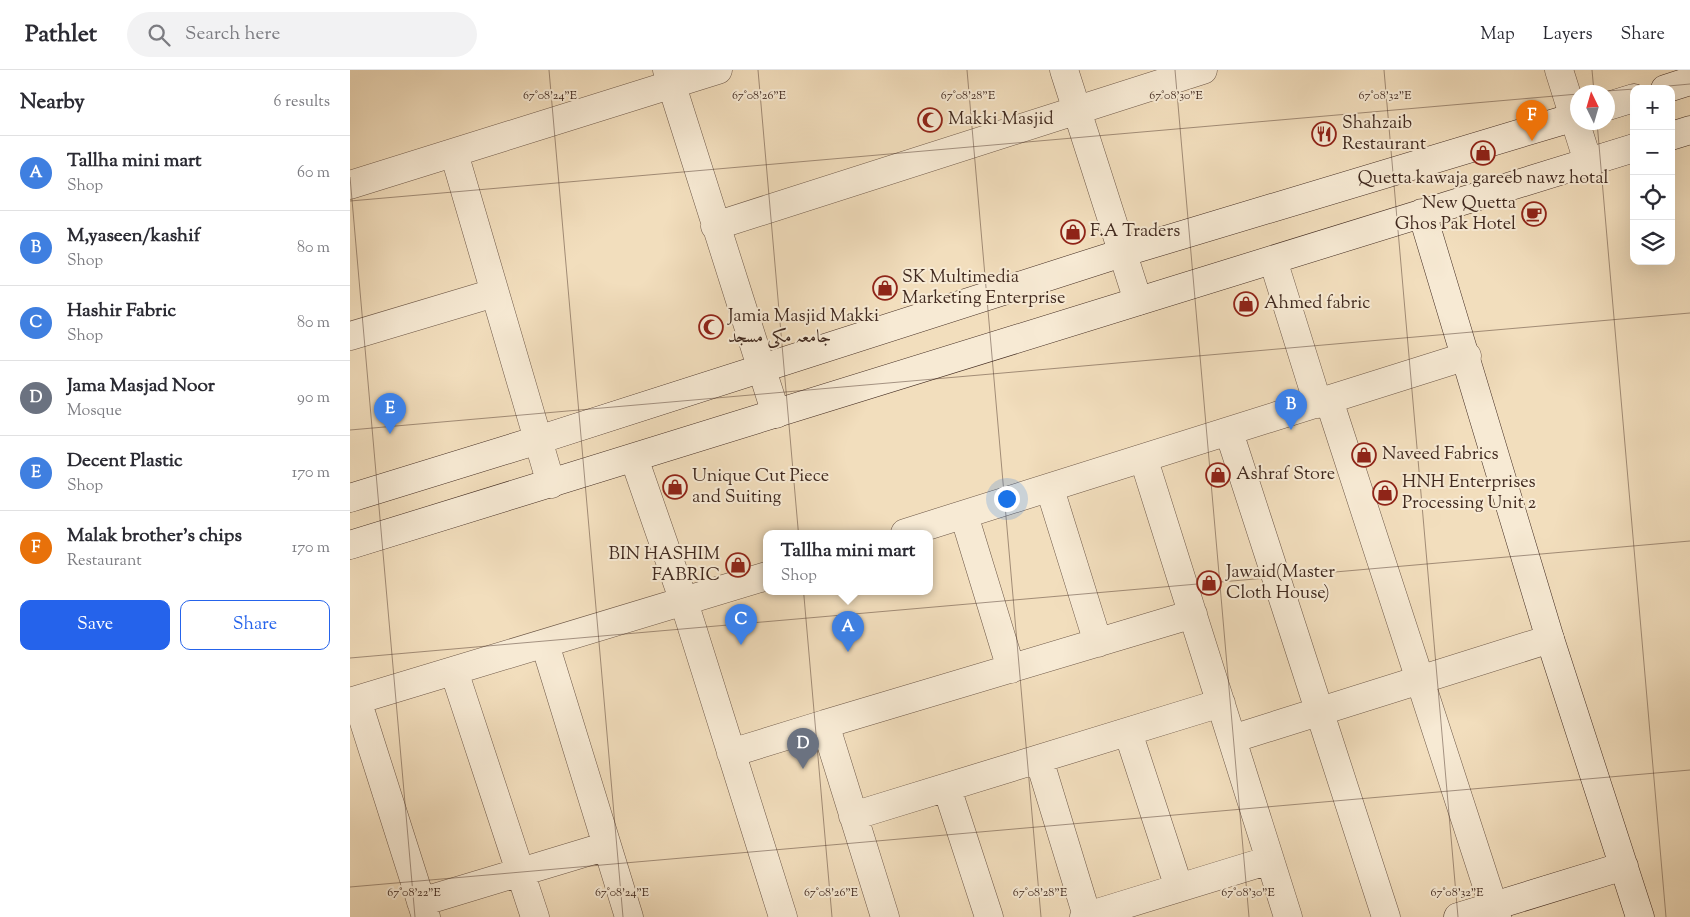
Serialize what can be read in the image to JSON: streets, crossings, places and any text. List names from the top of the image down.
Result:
{
  "places": {
    "mosque": ["Makki Masjid", "Jamia Masjid Makki جامعہ مکی مسجد"],
    "restaurant": ["Shahzaib Restaurant"],
    "shop": [
      "Quetta kawaja gareeb nawz hotal",
      "F.A Traders",
      "SK Multimedia Marketing Enterprise",
      "Ahmed fabric",
      "Naveed Fabrics",
      "Ashraf Store",
      "Unique Cut Piece and Suiting",
      "HNH Enterprises Processing Unit 2",
      "BIN HASHIM FABRIC",
      "Jawaid(Master Cloth House)"
    ],
    "cafe": ["New Quetta Ghos Pak Hotel"]
  },
  "north": "top",
  "page": {
    "header": "Pathlet",
    "search": "Search here",
    "nav": ["Map", "Layers", "Share"],
    "heading": ["Nearby", "6 results"],
    "map_buttons": ["+", "−"],
    "pins": [
      "F",
      "B",
      "E",
      "C",
      "A",
      "D"
    ],
    "list": [
      {
        "mark": "A",
        "name": "Tallha mini mart",
        "note": "Shop",
        "value": "60 m"
      },
      {
        "mark": "B",
        "name": "M,yaseen/kashif",
        "note": "Shop",
        "value": "80 m"
      },
      {
        "mark": "C",
        "name": "Hashir Fabric",
        "note": "Shop",
        "value": "80 m"
      },
      {
        "mark": "D",
        "name": "Jama Masjad Noor",
        "note": "Mosque",
        "value": "90 m"
      },
      {
        "mark": "E",
        "name": "Decent Plastic",
        "note": "Shop",
        "value": "170 m"
      },
      {
        "mark": "F",
        "name": "Malak brother's chips",
        "note": "Restaurant",
        "value": "170 m"
      }
    ],
    "popup": ["Tallha mini mart", "Shop"],
    "buttons": ["Save", "Share"]
  },
  "coordinates": [
    "67°08'24\"E",
    "67°08'26\"E",
    "67°08'28\"E",
    "67°08'30\"E",
    "67°08'32\"E",
    "67°08'22\"E"
  ]
}
